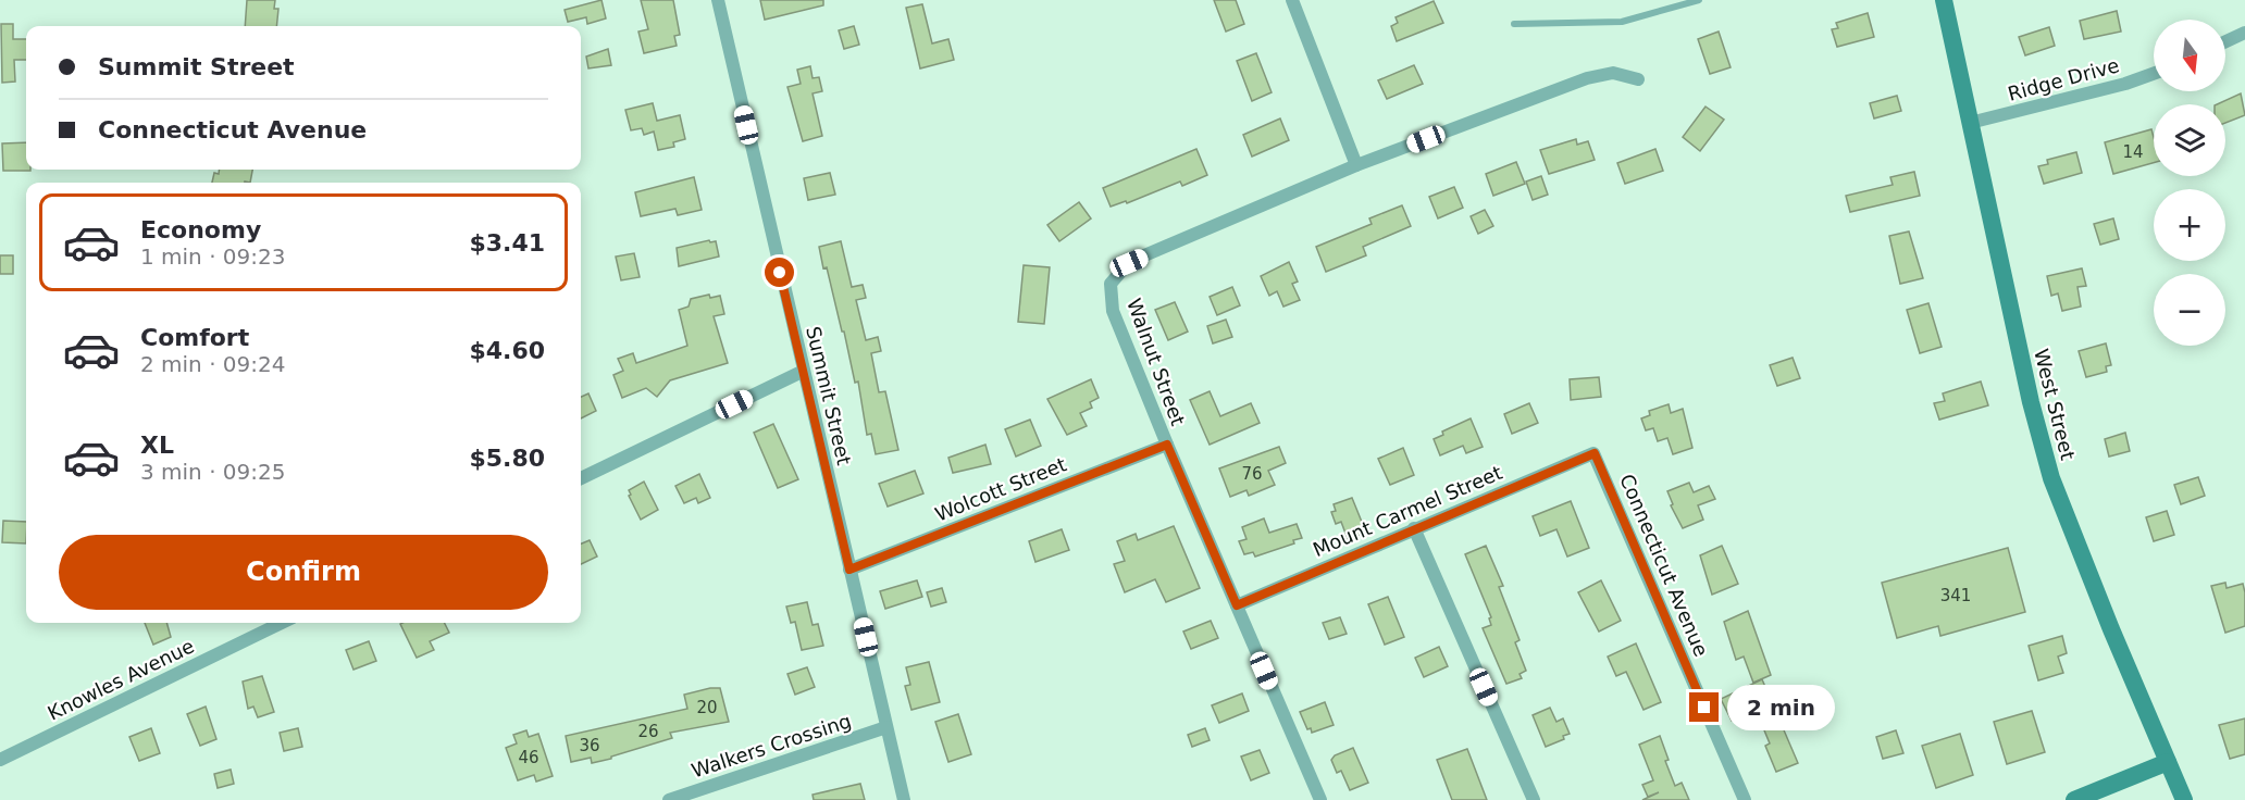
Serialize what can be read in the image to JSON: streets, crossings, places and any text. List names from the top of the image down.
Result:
{
  "streets": {
    "main road": ["West Street"],
    "street": [
      "Ridge Drive",
      "Walnut Street",
      "Summit Street",
      "Wolcott Street",
      "Mount Carmel Street",
      "Connecticut Avenue",
      "Knowles Avenue",
      "Walkers Crossing"
    ]
  },
  "crossings": [
    ["Ridge Drive", "West Street"],
    ["Walnut Street", "Wolcott Street"],
    ["Walnut Street", "Mount Carmel Street"],
    ["Summit Street", "Wolcott Street"],
    ["Summit Street", "Walkers Crossing"],
    ["Mount Carmel Street", "Connecticut Avenue"]
  ],
  "house_numbers": [
    "14",
    "76",
    "341",
    "20",
    "26",
    "36",
    "46"
  ],
  "north": "bottom",
  "page": {
    "map_buttons": ["+", "−"],
    "banner": ["Summit Street", "Connecticut Avenue"],
    "list": [
      {
        "name": "Economy",
        "note": "1 min · 09:23",
        "value": "$3.41"
      },
      {
        "name": "Comfort",
        "note": "2 min · 09:24",
        "value": "$4.60"
      },
      {
        "name": "XL",
        "note": "3 min · 09:25",
        "value": "$5.80"
      }
    ],
    "buttons": "Confirm",
    "bubble": "2 min"
  }
}
